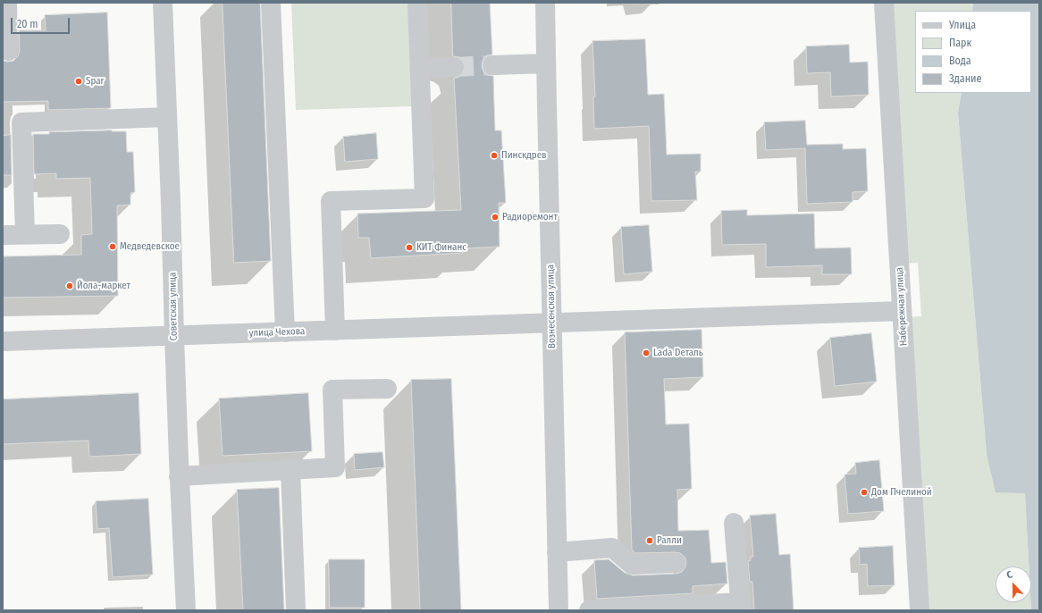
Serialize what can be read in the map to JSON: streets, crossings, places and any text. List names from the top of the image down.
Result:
{
  "streets": {
    "street": [
      "Советская улица",
      "Вознесенская улица",
      "Набережная улица",
      "улица Чехова"
    ]
  },
  "crossings": [
    ["Советская улица", "улица Чехова"],
    ["Вознесенская улица", "улица Чехова"],
    ["Набережная улица", "улица Чехова"]
  ],
  "places": [
    "Spar",
    "Пинскдрев",
    "Радиоремонт",
    "Медведевское",
    "КИТ Финанс",
    "Йола-маркет",
    "Lada Dеталь",
    "Дом Пчелиной",
    "Ралли"
  ],
  "legend": [
    "Улица",
    "Парк",
    "Вода",
    "Здание"
  ],
  "scale_bar": "20 m",
  "north": "top"
}
